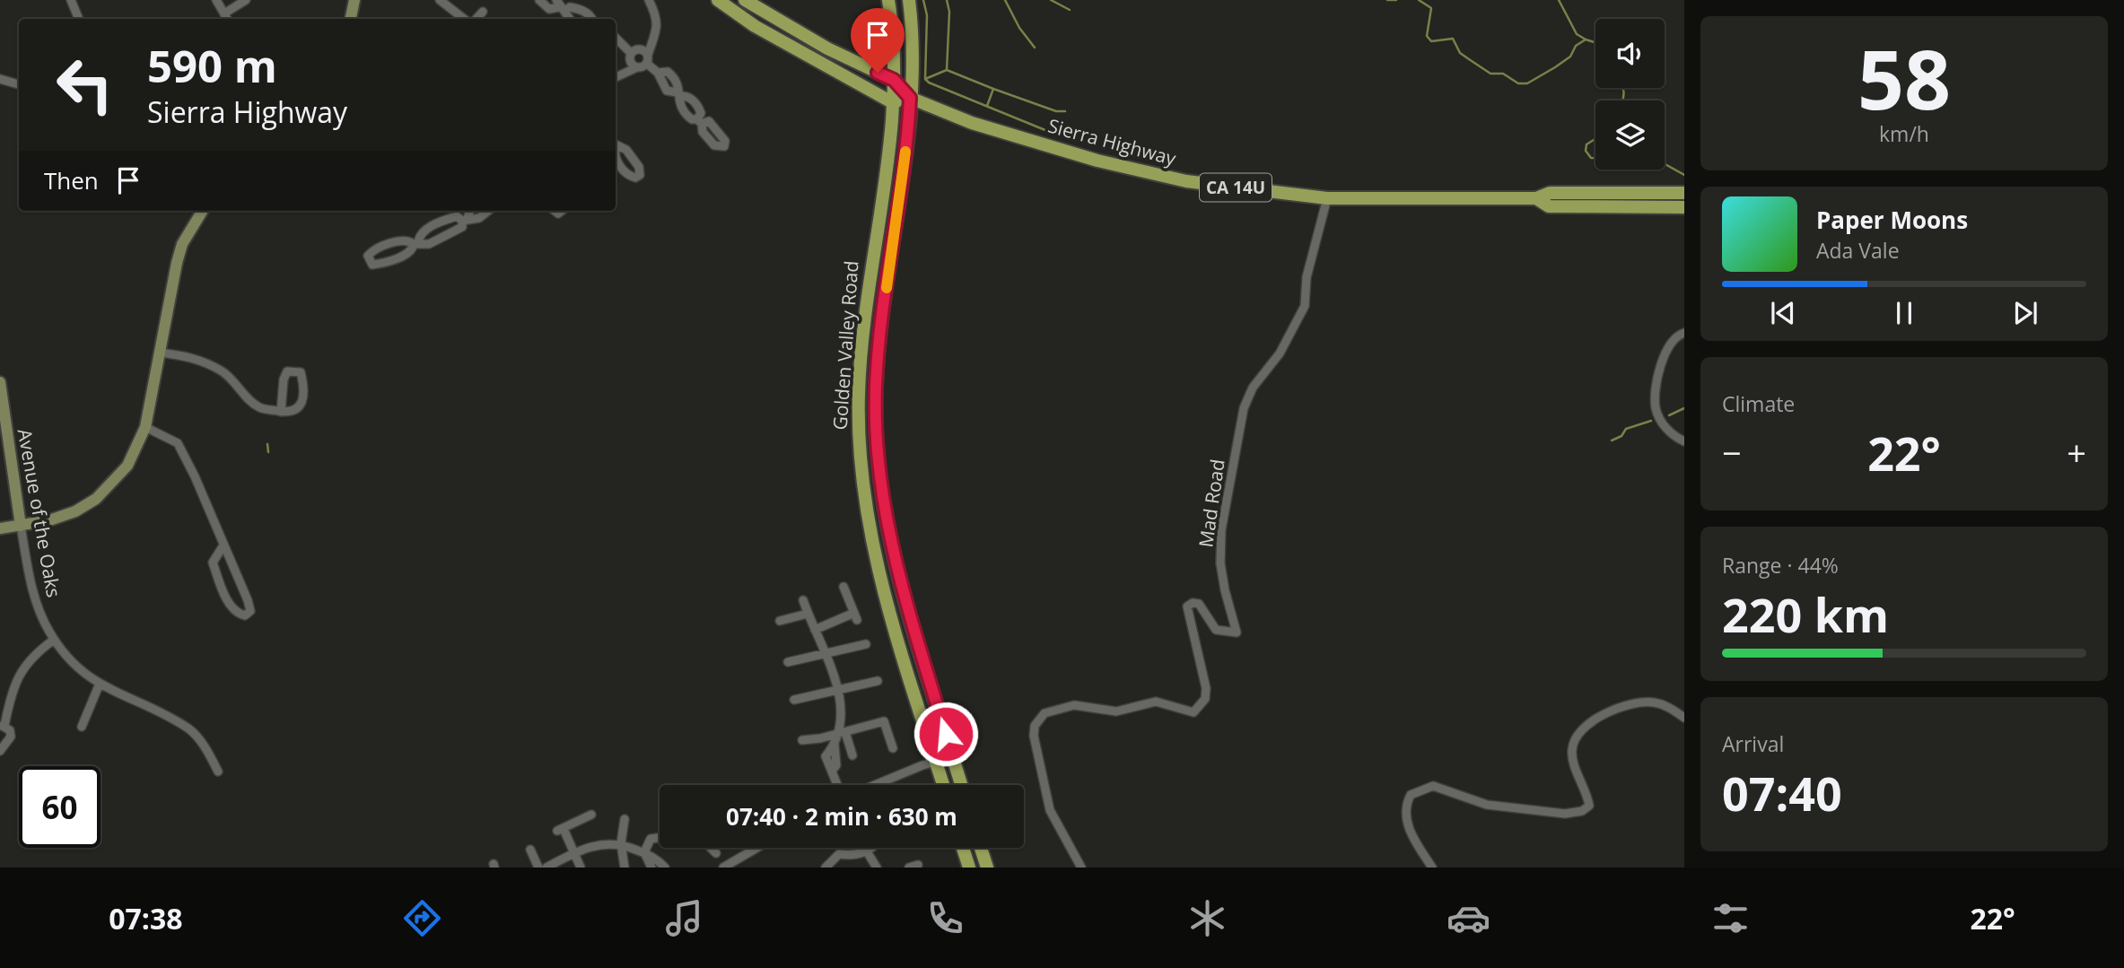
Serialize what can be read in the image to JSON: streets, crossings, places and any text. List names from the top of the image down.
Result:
{
  "streets": {
    "main road": ["Sierra Highway", "CA 14U", "Golden Valley Road"],
    "street": ["Mad Road", "Avenue of the Oaks"]
  },
  "crossings": [
    ["Sierra Highway", "Golden Valley Road"],
    ["Sierra Highway", "Mad Road"]
  ],
  "page": {
    "tile": [
      ["58", "km/h"],
      "Climate",
      ["Range · 44%", "220 km"],
      ["Arrival", "07:40"]
    ],
    "turn": ["590 m", "Sierra Highway"],
    "then": "Then",
    "song": ["Paper Moons", "Ada Vale"],
    "heat": ["−", "22°", "+"],
    "limit": "60",
    "trip": "07:40 · 2 min · 630 m",
    "tabs": ["07:38", "22°"]
  }
}
